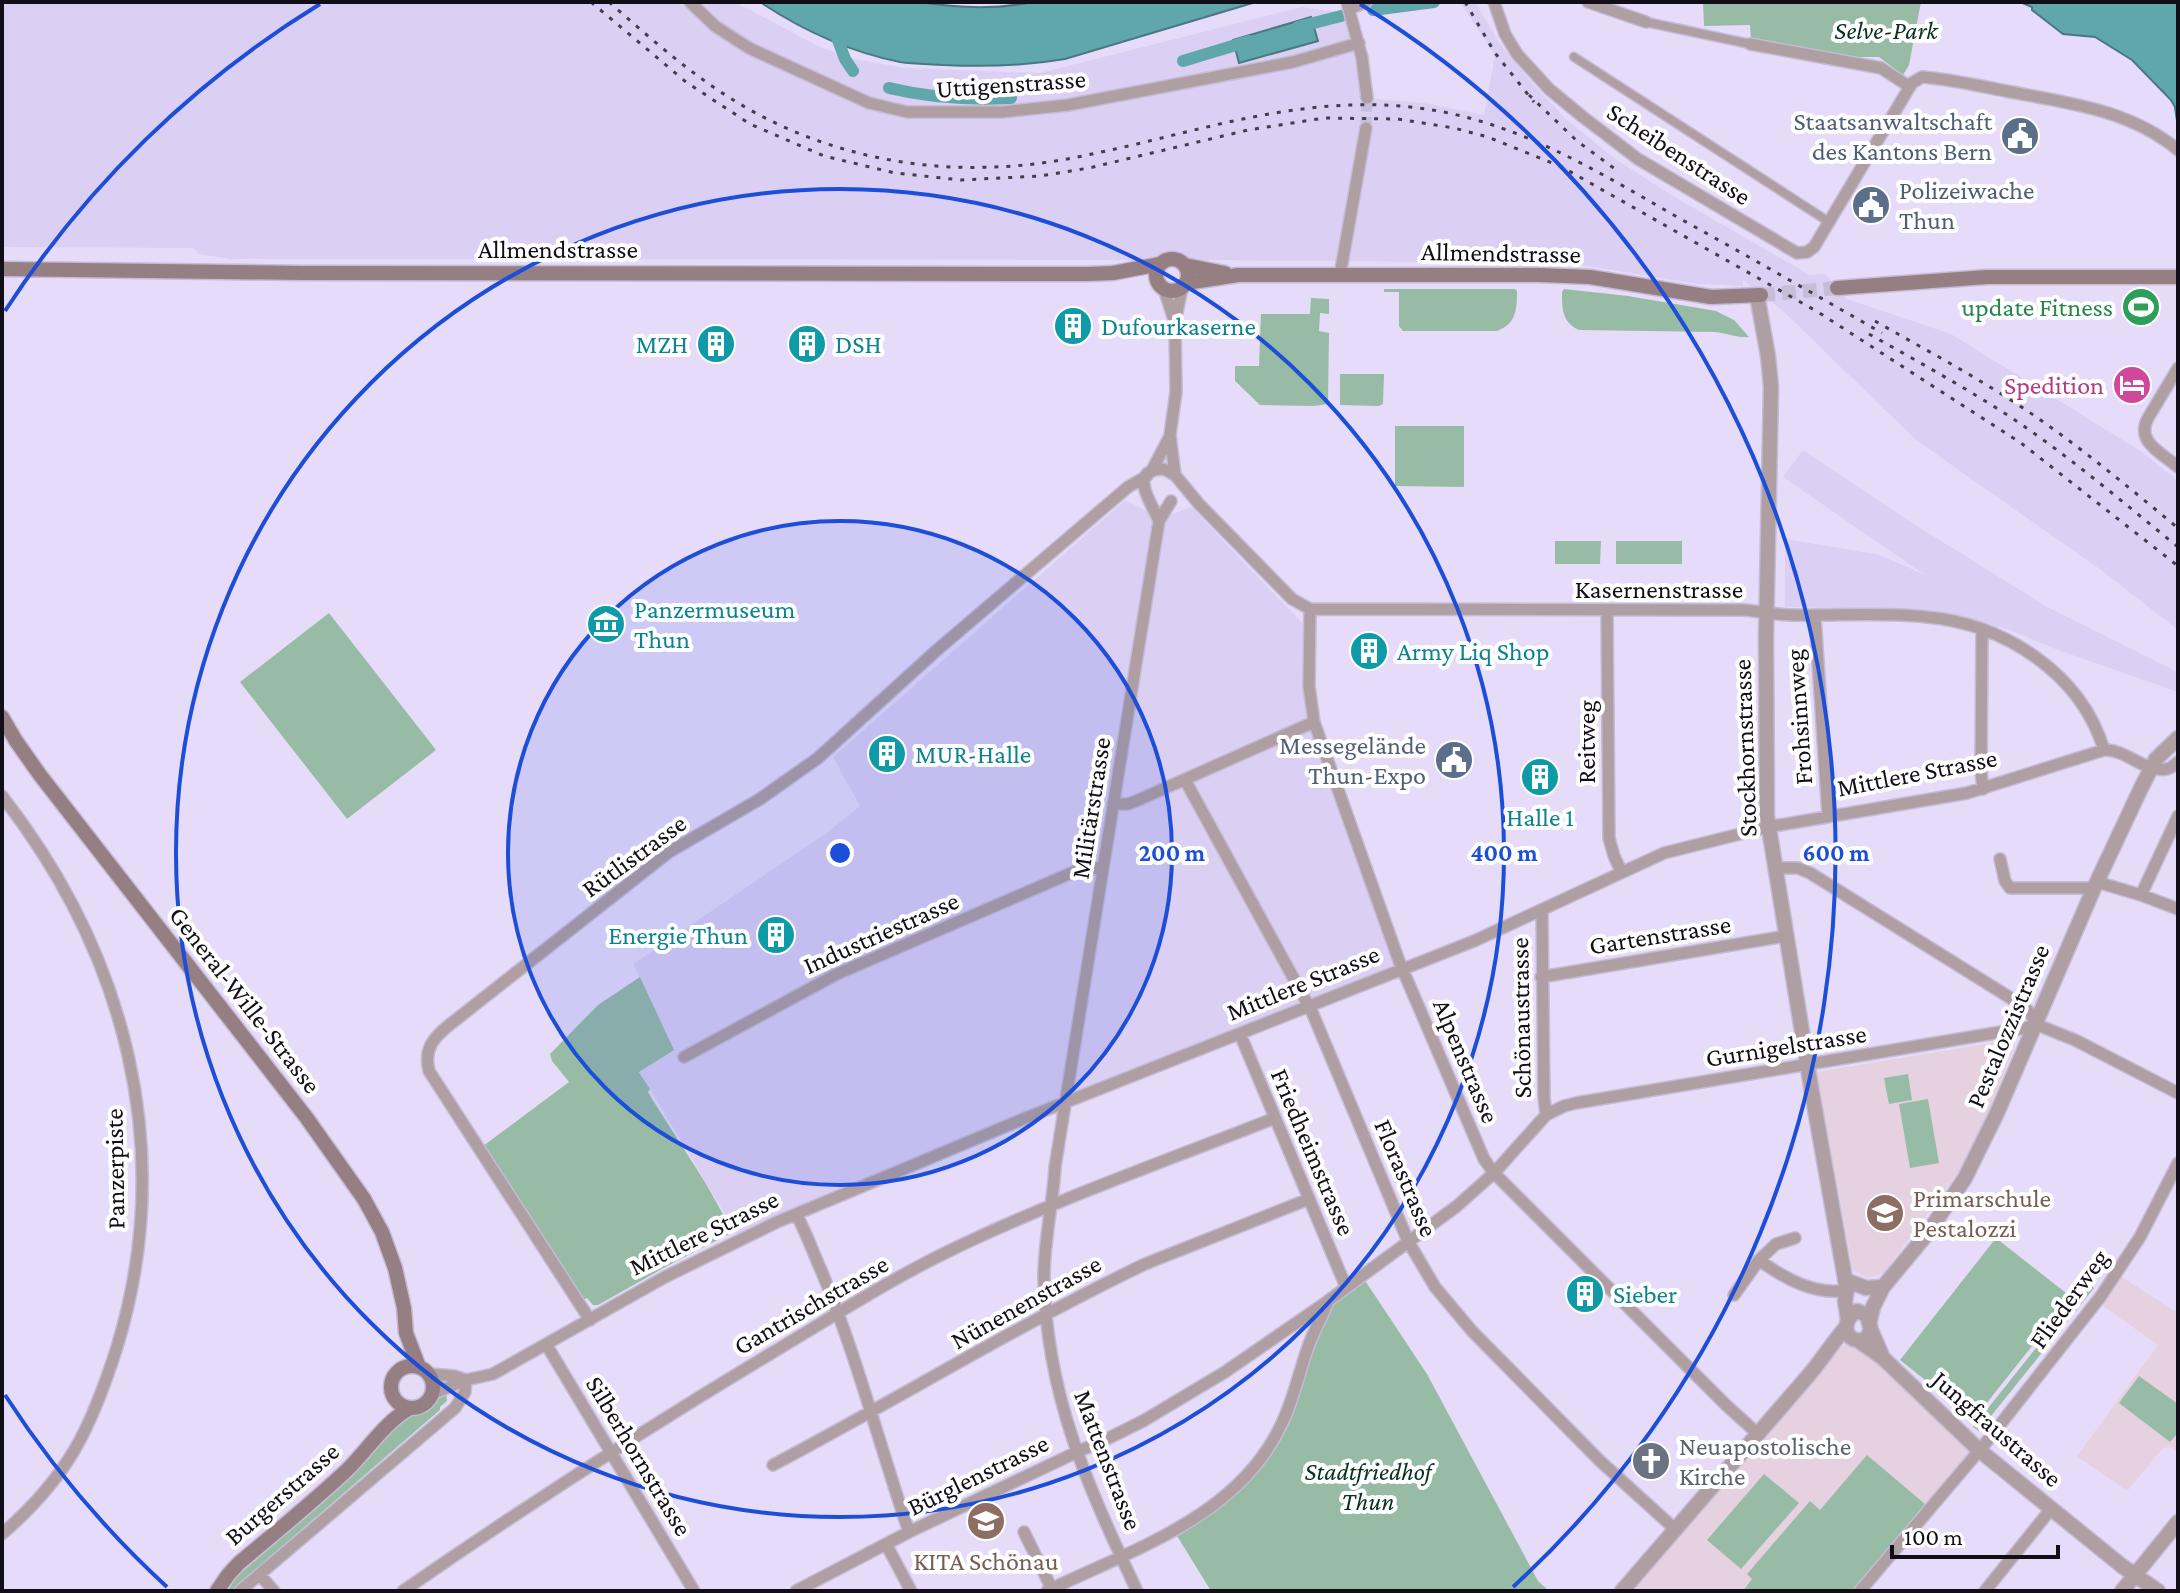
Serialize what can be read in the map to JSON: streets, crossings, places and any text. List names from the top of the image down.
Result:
{
  "streets": {
    "main road": ["Allmendstrasse", "General-Wille-Strasse", "Burgerstrasse"],
    "street": [
      "Uttigenstrasse",
      "Scheibenstrasse",
      "Kasernenstrasse",
      "Frohsinnweg",
      "Reitweg",
      "Stockhornstrasse",
      "Mittlere Strasse",
      "Militärstrasse",
      "Rütlistrasse",
      "Industriestrasse",
      "Gartenstrasse",
      "Schönaustrasse",
      "Pestalozzistrasse",
      "Gurnigelstrasse",
      "Alpenstrasse",
      "Friedheimstrasse",
      "Panzerpiste",
      "Florastrasse",
      "Fliederweg",
      "Nünenenstrasse",
      "Gantrischstrasse",
      "Jungfraustrasse",
      "Silberhornstrasse",
      "Mattenstrasse",
      "Bürglenstrasse"
    ]
  },
  "crossings": [
    ["Allmendstrasse", "Stockhornstrasse"],
    ["Kasernenstrasse", "Frohsinnweg"],
    ["Kasernenstrasse", "Reitweg"],
    ["Kasernenstrasse", "Stockhornstrasse"],
    ["Kasernenstrasse", "Mittlere Strasse"],
    ["Kasernenstrasse", "Alpenstrasse"],
    ["Frohsinnweg", "Mittlere Strasse"],
    ["Reitweg", "Mittlere Strasse"],
    ["Stockhornstrasse", "Mittlere Strasse"],
    ["Stockhornstrasse", "Gartenstrasse"],
    ["Stockhornstrasse", "Pestalozzistrasse"],
    ["Stockhornstrasse", "Gurnigelstrasse"],
    ["Stockhornstrasse", "Jungfraustrasse"],
    ["Mittlere Strasse", "Militärstrasse"],
    ["Mittlere Strasse", "Rütlistrasse"],
    ["Mittlere Strasse", "General-Wille-Strasse"],
    ["Mittlere Strasse", "Schönaustrasse"],
    ["Mittlere Strasse", "Alpenstrasse"],
    ["Mittlere Strasse", "Friedheimstrasse"],
    ["Mittlere Strasse", "Florastrasse"],
    ["Mittlere Strasse", "Silberhornstrasse"],
    ["Mittlere Strasse", "Mattenstrasse"],
    ["Mittlere Strasse", "Burgerstrasse"],
    ["Militärstrasse", "Rütlistrasse"],
    ["Militärstrasse", "Industriestrasse"],
    ["Militärstrasse", "Mattenstrasse"],
    ["Gartenstrasse", "Schönaustrasse"],
    ["General-Wille-Strasse", "Burgerstrasse"],
    ["Schönaustrasse", "Gurnigelstrasse"],
    ["Schönaustrasse", "Alpenstrasse"],
    ["Schönaustrasse", "Friedheimstrasse"],
    ["Schönaustrasse", "Florastrasse"],
    ["Schönaustrasse", "Mattenstrasse"],
    ["Schönaustrasse", "Bürglenstrasse"],
    ["Pestalozzistrasse", "Gurnigelstrasse"],
    ["Pestalozzistrasse", "Jungfraustrasse"],
    ["Friedheimstrasse", "Nünenenstrasse"],
    ["Friedheimstrasse", "Gantrischstrasse"],
    ["Fliederweg", "Jungfraustrasse"],
    ["Nünenenstrasse", "Mattenstrasse"],
    ["Gantrischstrasse", "Silberhornstrasse"],
    ["Gantrischstrasse", "Mattenstrasse"],
    ["Mattenstrasse", "Bürglenstrasse"]
  ],
  "parks": ["Selve-Park", "Stadtfriedhof Thun"],
  "places": {
    "public building": ["Staatsanwaltschaft des Kantons Bern", "Polizeiwache Thun", "Messegelände Thun-Expo"],
    "sports": ["update Fitness"],
    "building": [
      "Dufourkaserne",
      "MZH",
      "DSH",
      "Army Liq Shop",
      "MUR-Halle",
      "Halle 1",
      "Energie Thun",
      "Sieber"
    ],
    "hotel": ["Spedition"],
    "museum": ["Panzermuseum Thun"],
    "school or university": ["Primarschule Pestalozzi", "KITA Schönau"],
    "church": ["Neuapostolische Kirche"]
  },
  "scale_bar": "100 m",
  "rings": ["200 m", "400 m", "600 m"]
}
